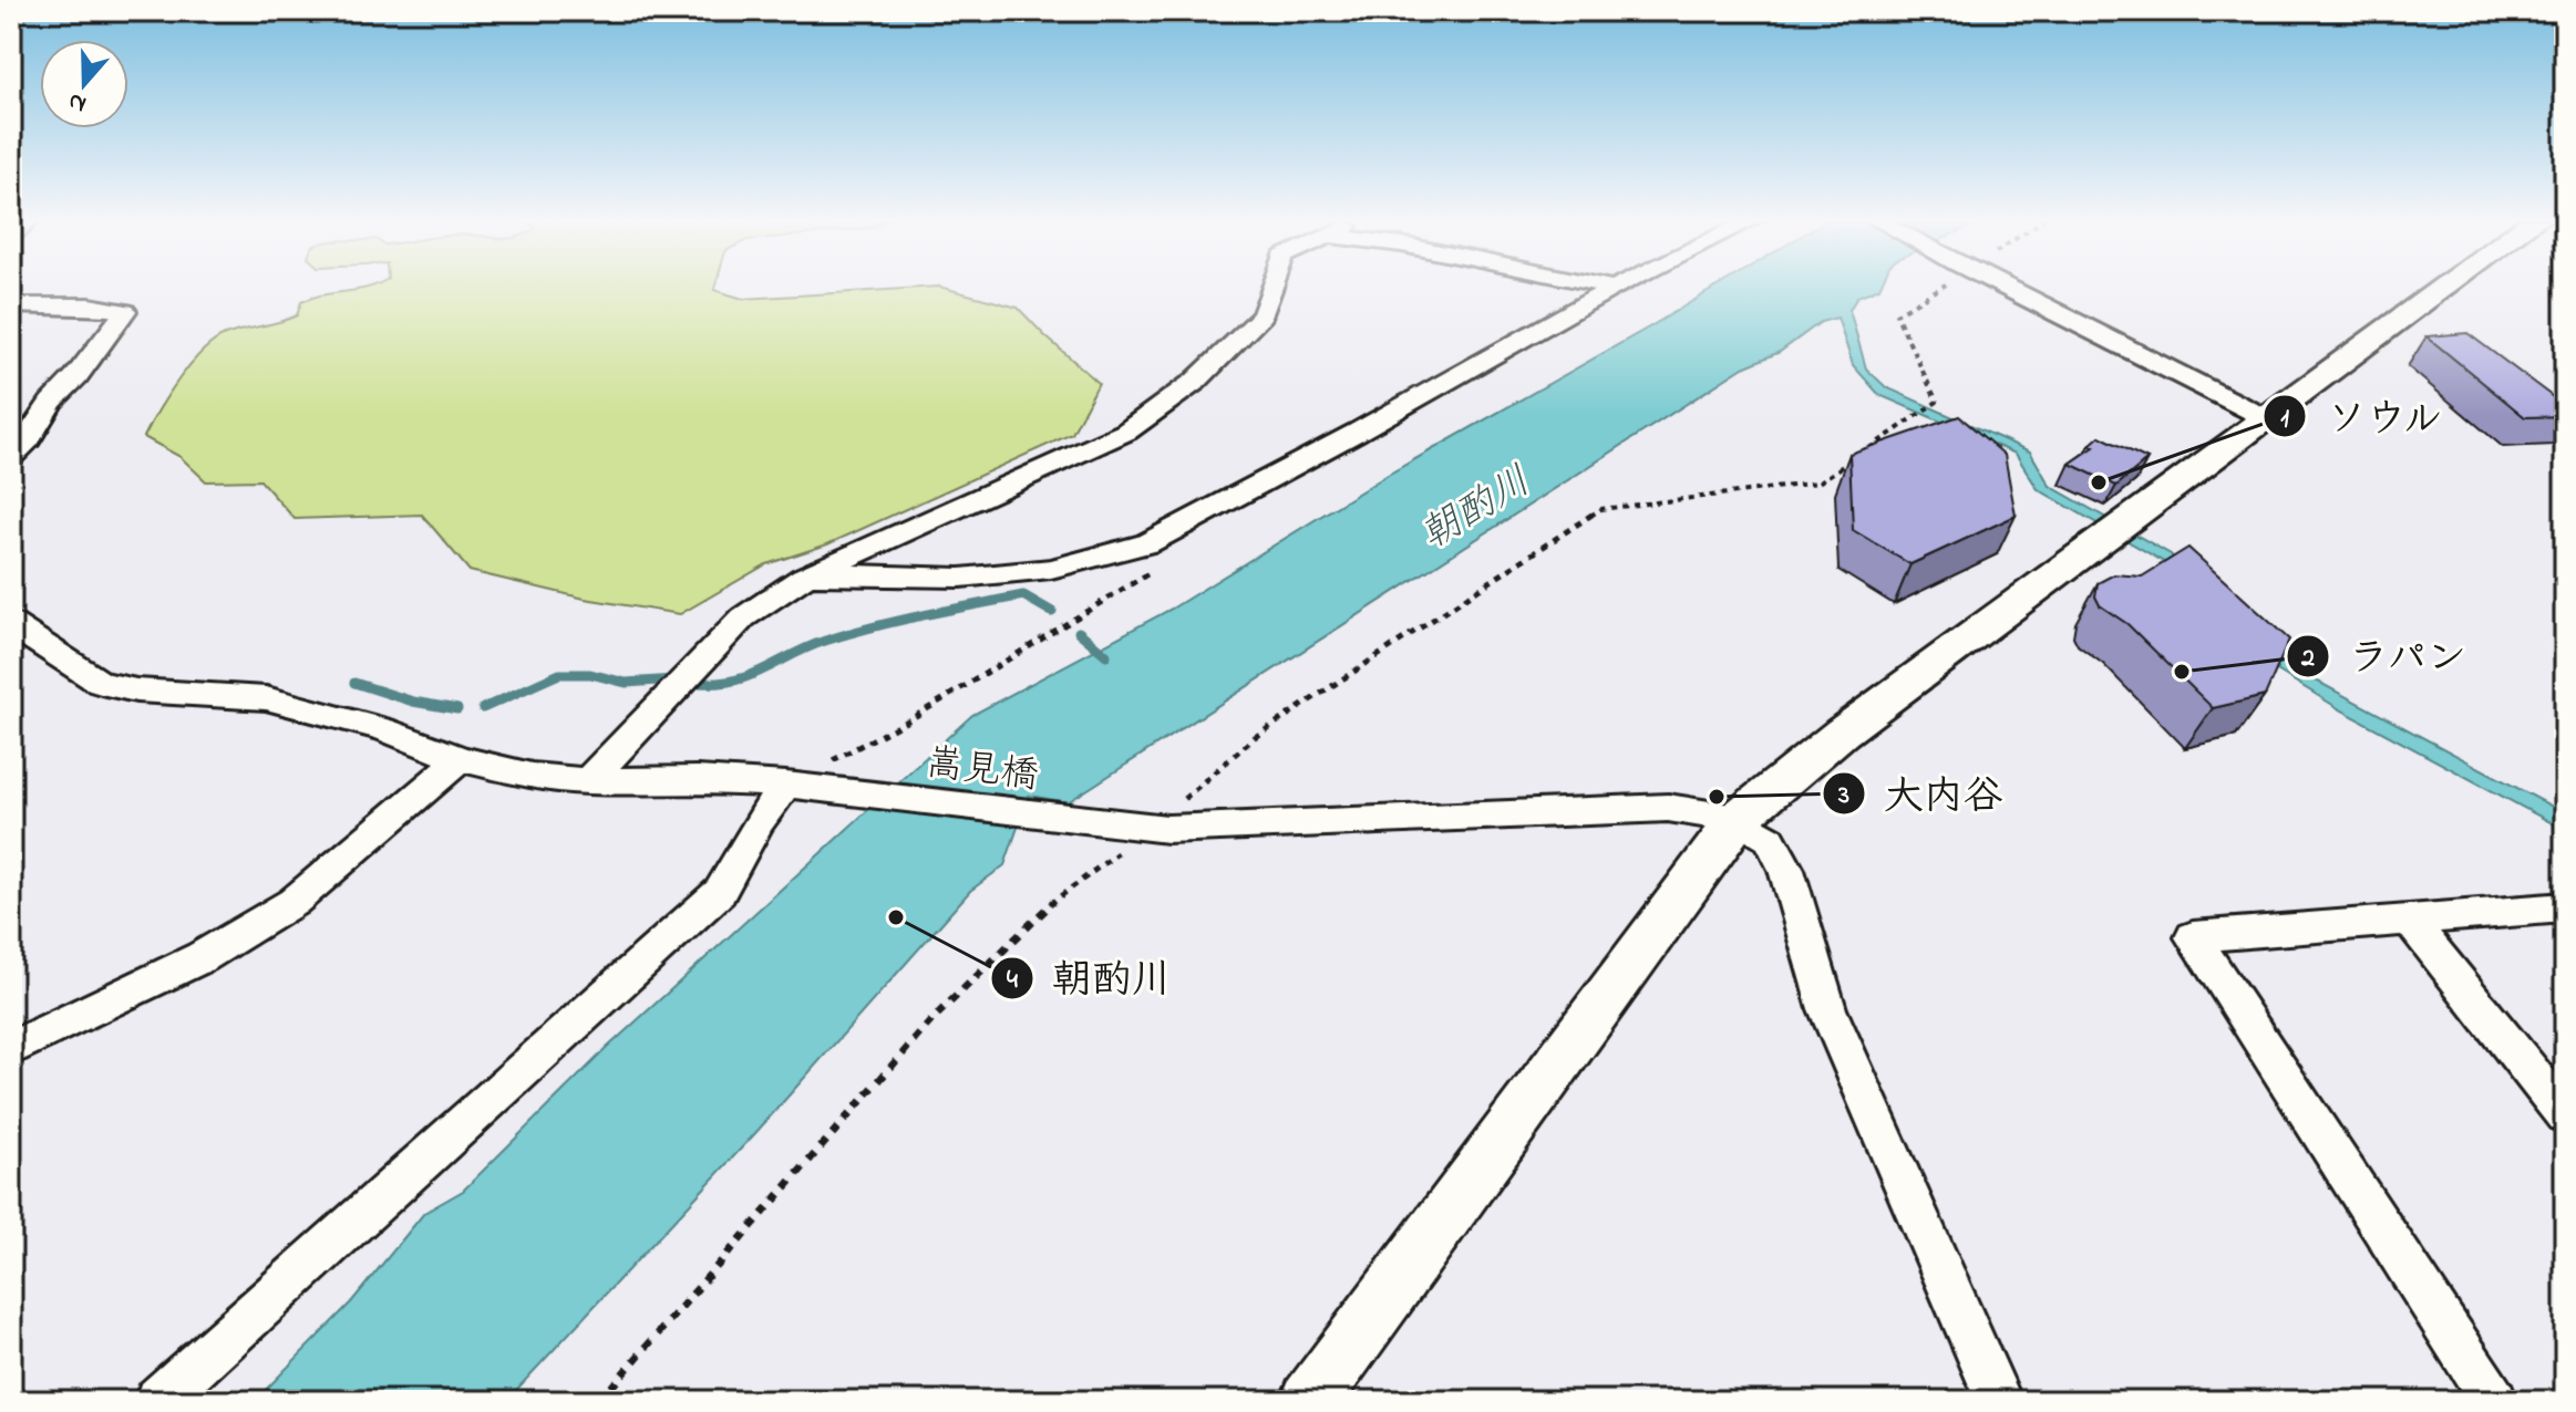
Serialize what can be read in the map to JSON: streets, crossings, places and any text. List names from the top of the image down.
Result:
{
  "streets": {
    "street": ["嵩見橋"]
  },
  "water": ["朝酌川"],
  "places": [
    "ソウル",
    "ラパン",
    "大内谷",
    "朝酌川"
  ],
  "north": "bottom"
}
